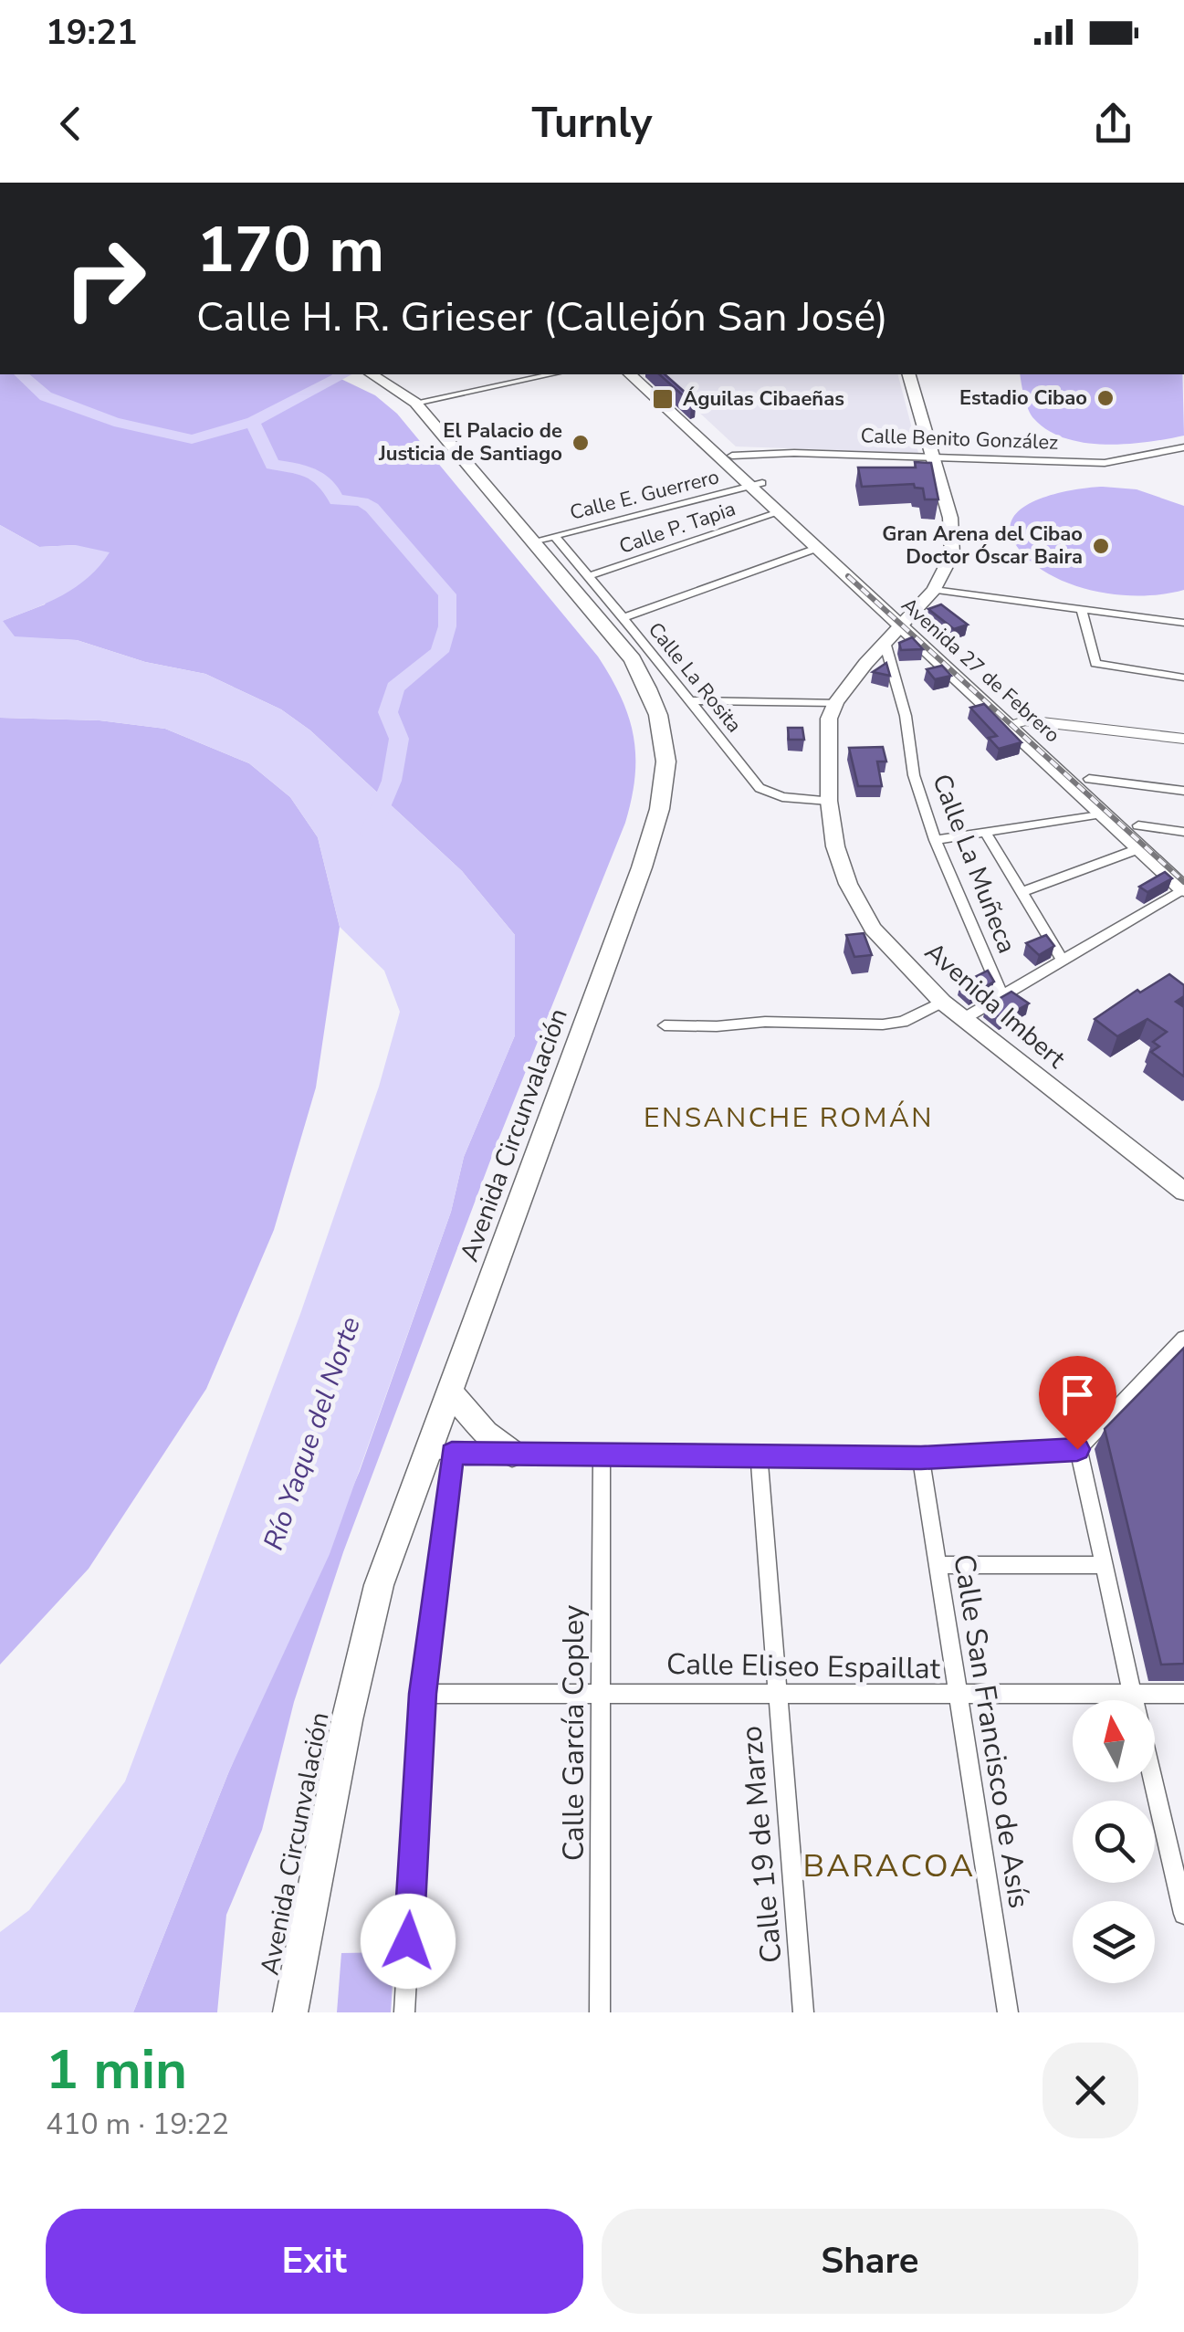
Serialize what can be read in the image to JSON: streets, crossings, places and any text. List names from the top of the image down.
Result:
{
  "streets": {
    "main road": ["Avenida 27 de Febrero", "Avenida Imbert", "Avenida Circunvalación"],
    "street": [
      "Calle Benito González",
      "Calle E. Guerrero",
      "Calle P. Tapia",
      "Calle La Rosita",
      "Calle La Muñeca",
      "Calle Eliseo Espaillat",
      "Calle San Francisco de Asís",
      "Calle García Copley",
      "Calle 19 de Marzo"
    ]
  },
  "crossings": [
    ["Calle Benito González", "Avenida 27 de Febrero"],
    ["Calle Benito González", "Avenida Imbert"],
    ["Calle E. Guerrero", "Avenida 27 de Febrero"],
    ["Calle E. Guerrero", "Calle La Rosita"],
    ["Calle E. Guerrero", "Avenida Circunvalación"],
    ["Calle P. Tapia", "Avenida 27 de Febrero"],
    ["Calle P. Tapia", "Calle La Rosita"],
    ["Avenida 27 de Febrero", "Avenida Imbert"],
    ["Calle La Rosita", "Avenida Imbert"],
    ["Calle La Rosita", "Avenida Circunvalación"],
    ["Calle La Muñeca", "Avenida Imbert"],
    ["Calle Eliseo Espaillat", "Calle San Francisco de Asís"],
    ["Calle Eliseo Espaillat", "Calle García Copley"],
    ["Calle Eliseo Espaillat", "Calle 19 de Marzo"]
  ],
  "districts": ["ENSANCHE ROMÁN", "BARACOA"],
  "water": ["Río Yaque del Norte"],
  "places": {
    "other": ["Estadio Cibao", "El Palacio de Justicia de Santiago", "Gran Arena del Cibao Doctor Óscar Baira"],
    "transit": ["Águilas Cibaeñas"]
  },
  "north": "top",
  "page": {
    "status": "19:21",
    "header": "Turnly",
    "turn": ["170 m", "Calle H. R. Grieser (Callejón San José)"],
    "heading": ["1 min", "410 m · 19:22"],
    "buttons": ["Exit", "Share"]
  }
}
